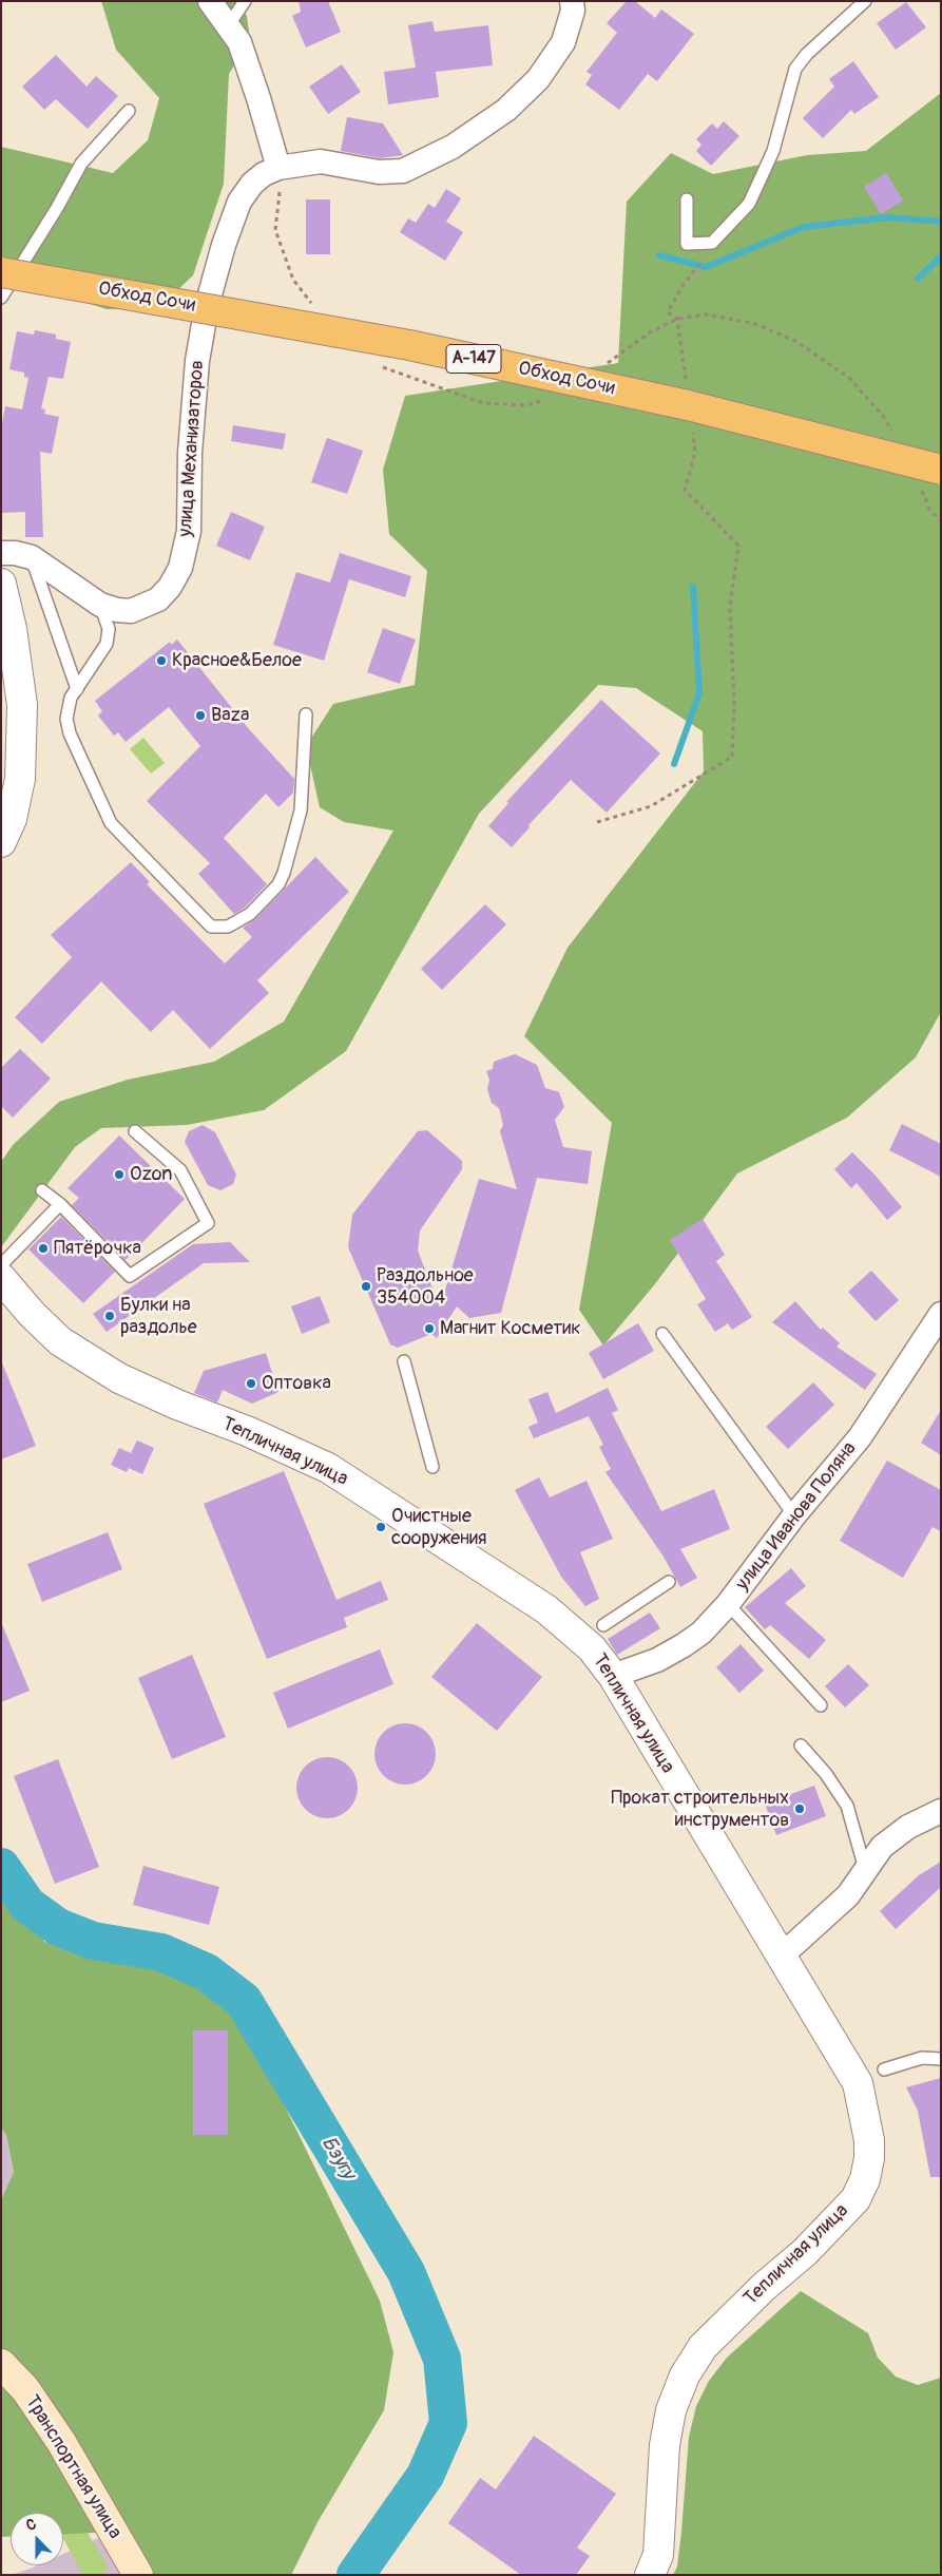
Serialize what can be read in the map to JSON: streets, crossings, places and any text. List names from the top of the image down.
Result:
{
  "streets": {
    "highway": ["Обход Сочи", "А-147"],
    "main road": ["Транспортная улица"],
    "street": ["улица Механизаторов", "Тепличная улица", "улица Иванова Поляна"]
  },
  "crossings": [
    ["Тепличная улица", "улица Иванова Поляна"]
  ],
  "water": ["Бзугу"],
  "places": [
    "Красное&Белое",
    "Baza",
    "Ozon",
    "Пятёрочка",
    "Раздольное 354004",
    "Булки на раздолье",
    "Магнит Косметик",
    "Оптовка",
    "Очистные сооружения",
    "Прокат строительных инструментов"
  ],
  "north": "top"
}
